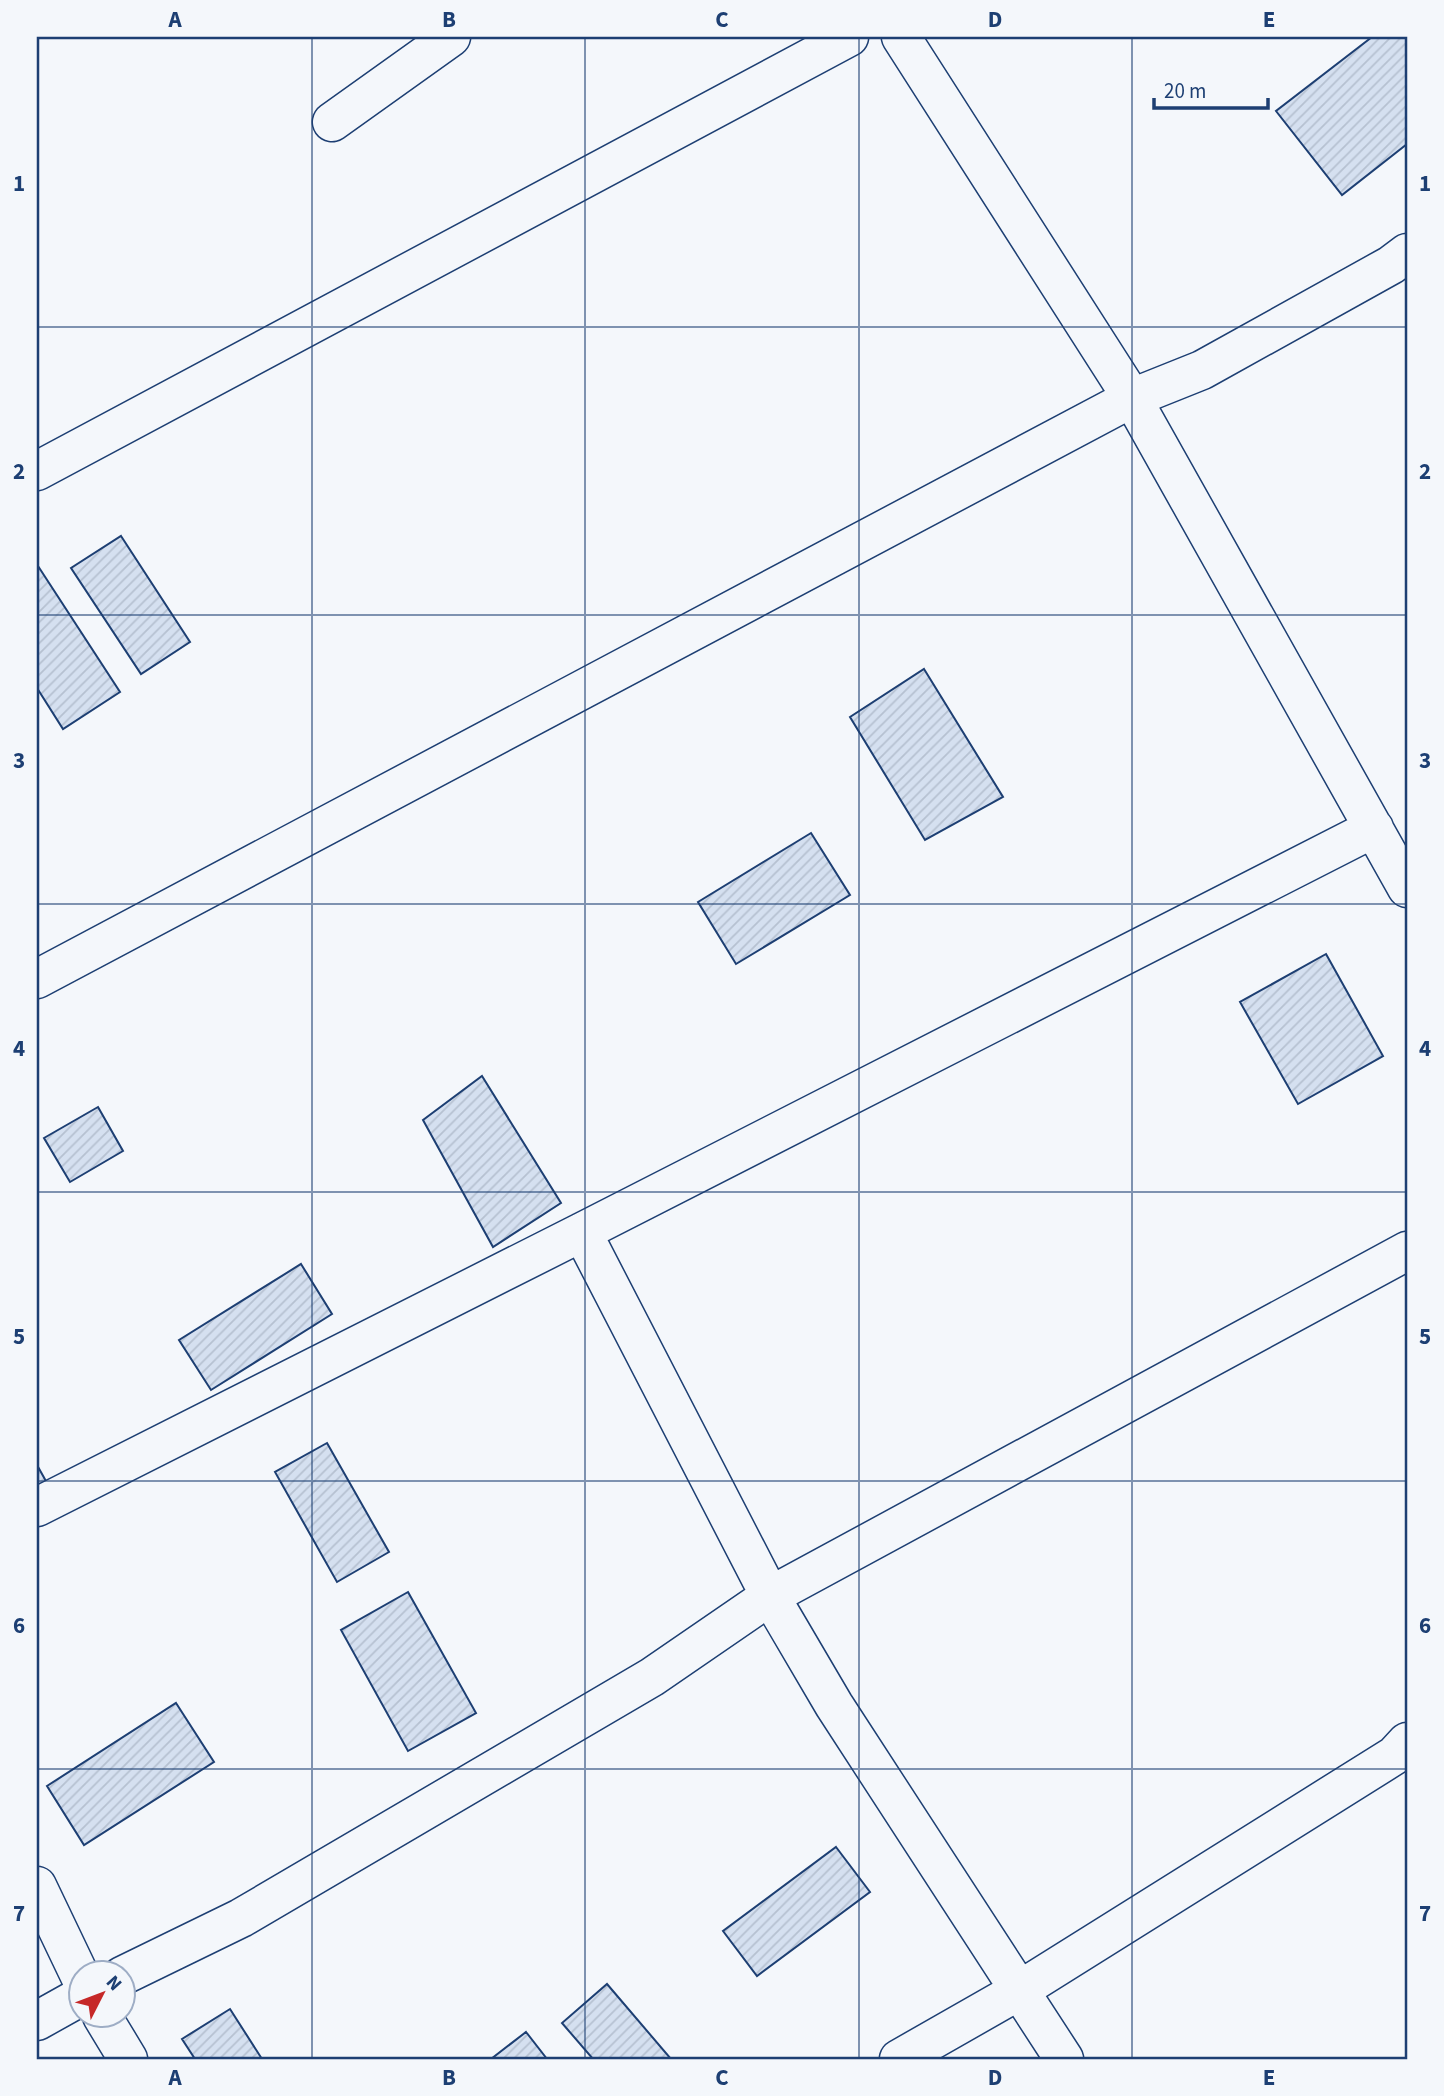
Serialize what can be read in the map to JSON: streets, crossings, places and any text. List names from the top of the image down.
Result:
{
  "scale_bar": "20 m",
  "north": "top right",
  "grid": {
    "columns": [
      "A",
      "B",
      "C",
      "D",
      "E"
    ],
    "rows": [
      "1",
      "2",
      "3",
      "4",
      "5",
      "6",
      "7"
    ]
  }
}
